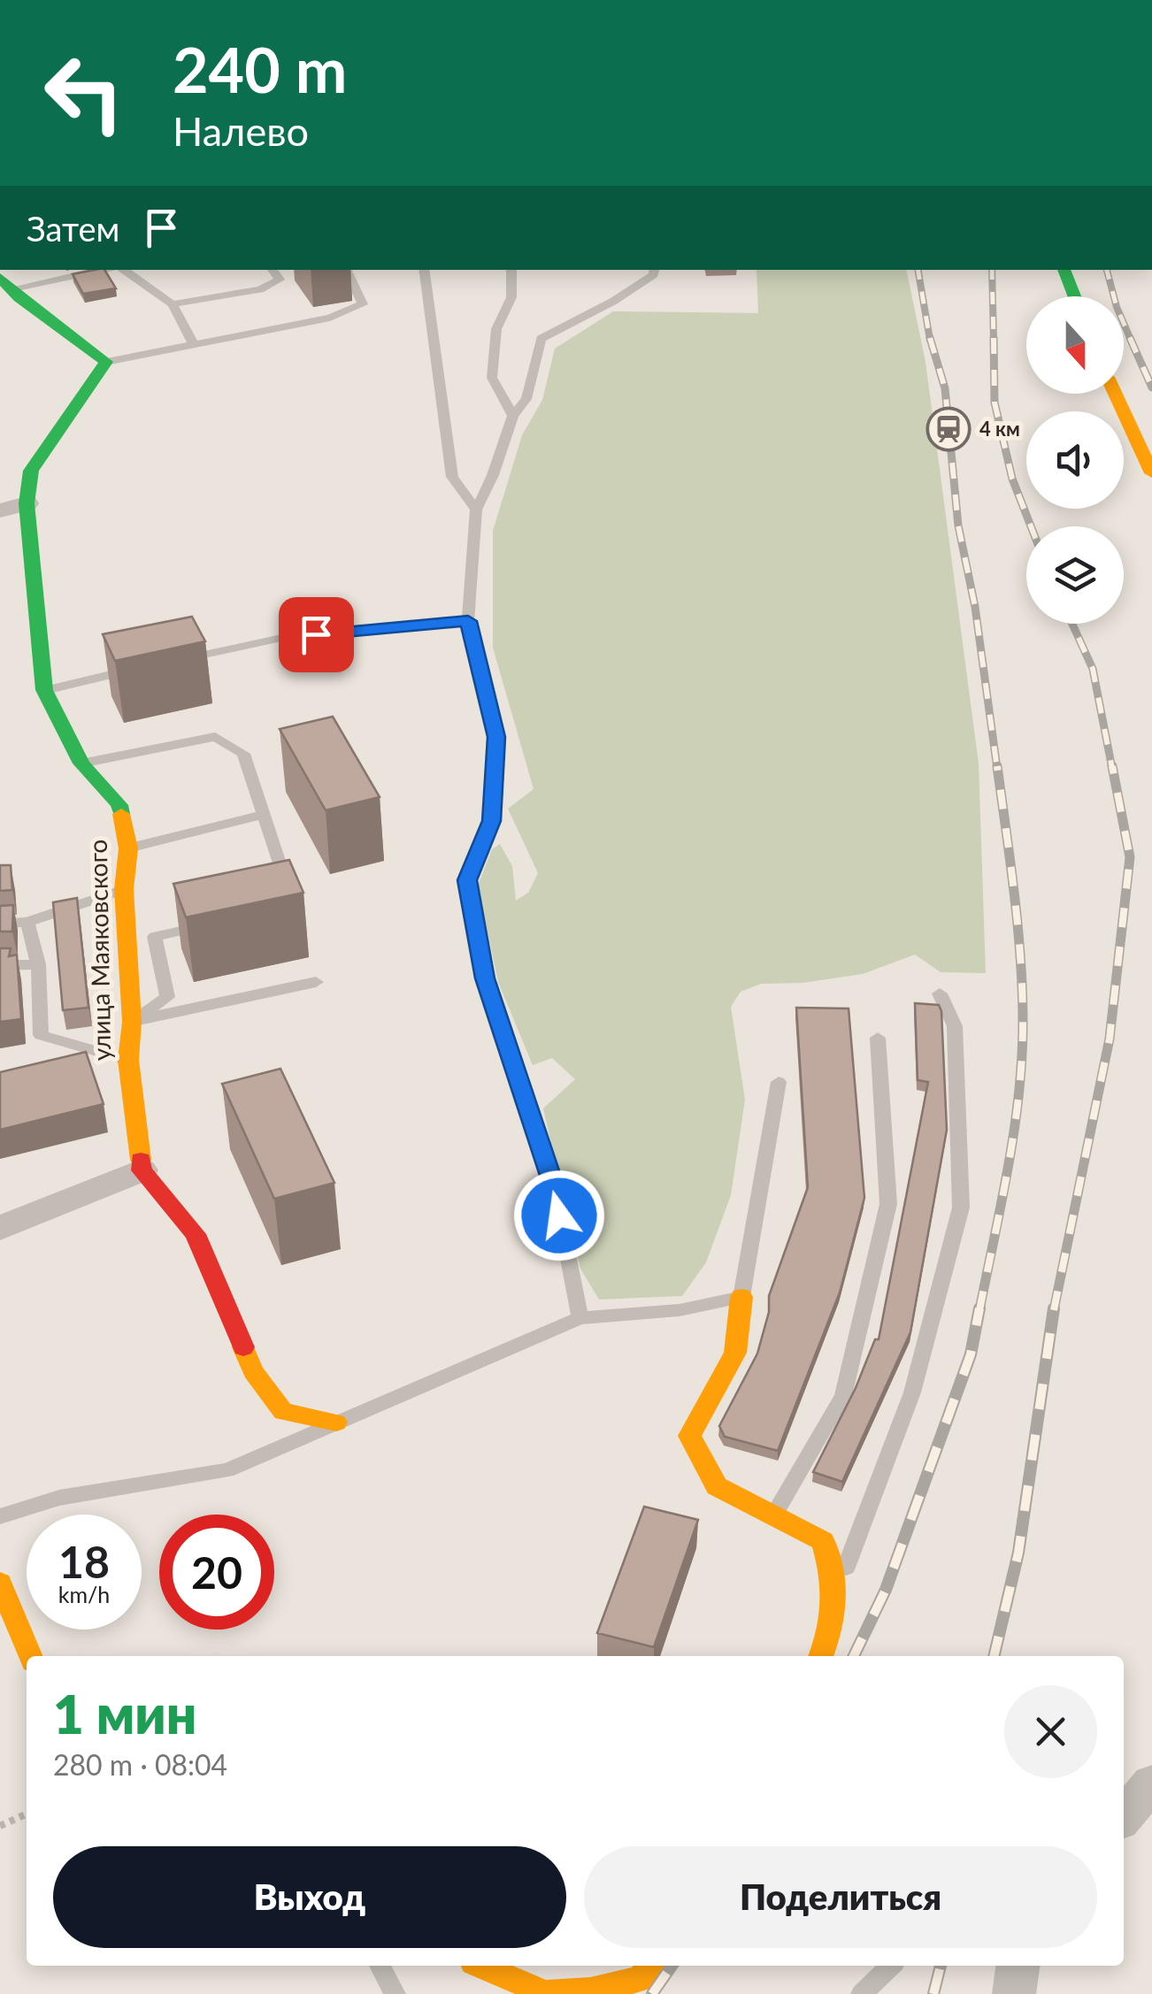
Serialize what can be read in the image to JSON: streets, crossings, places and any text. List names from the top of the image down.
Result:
{
  "streets": {
    "street": ["улица Маяковского"]
  },
  "places": {
    "station": ["4 км"]
  },
  "north": "bottom",
  "page": {
    "turn": ["240 m", "Налево"],
    "then": "Затем",
    "speed": "18 km/h",
    "limit": "20",
    "heading": ["1 мин", "280 m · 08:04"],
    "buttons": ["Выход", "Поделиться"]
  }
}
